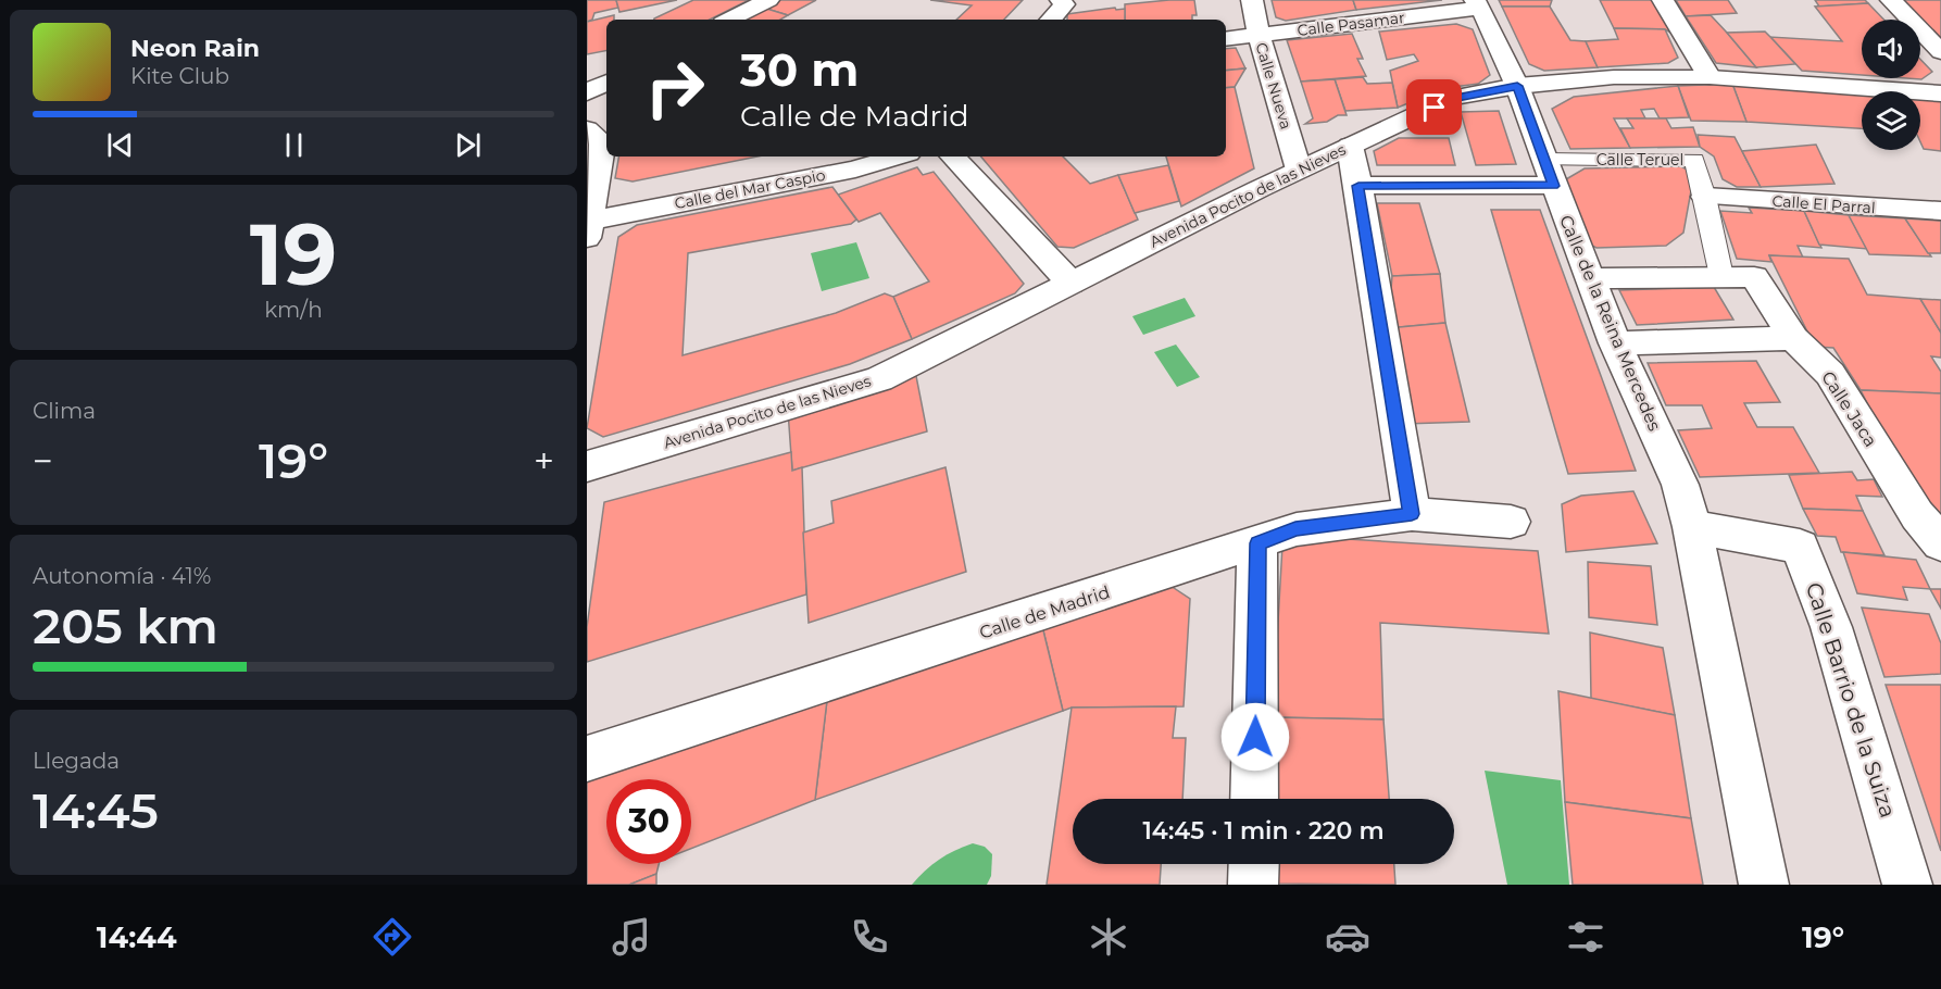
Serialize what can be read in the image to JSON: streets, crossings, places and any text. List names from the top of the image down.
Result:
{
  "streets": {
    "street": [
      "Calle Pasamar",
      "Calle Nueva",
      "Calle Teruel",
      "Calle del Mar Caspio",
      "Avenida Pocito de las Nieves",
      "Calle El Parral",
      "Calle de la Reina Mercedes",
      "Calle Jaca",
      "Calle de Madrid",
      "Calle Barrio de la Suiza"
    ]
  },
  "crossings": [
    ["Calle Pasamar", "Calle Nueva"],
    ["Calle Pasamar", "Calle de la Reina Mercedes"],
    ["Calle Nueva", "Avenida Pocito de las Nieves"],
    ["Calle Teruel", "Calle El Parral"],
    ["Calle Teruel", "Calle de la Reina Mercedes"],
    ["Calle Teruel", "Calle Jaca"],
    ["Avenida Pocito de las Nieves", "Calle de la Reina Mercedes"],
    ["Calle de la Reina Mercedes", "Calle Barrio de la Suiza"]
  ],
  "page": {
    "turn": ["30 m", "Calle de Madrid"],
    "song": ["Neon Rain", "Kite Club"],
    "tile": [
      ["19", "km/h"],
      "Clima",
      ["Autonomía · 41%", "205 km"],
      ["Llegada", "14:45"]
    ],
    "heat": ["−", "19°", "+"],
    "limit": "30",
    "trip": "14:45 · 1 min · 220 m",
    "tabs": ["14:44", "19°"]
  }
}
